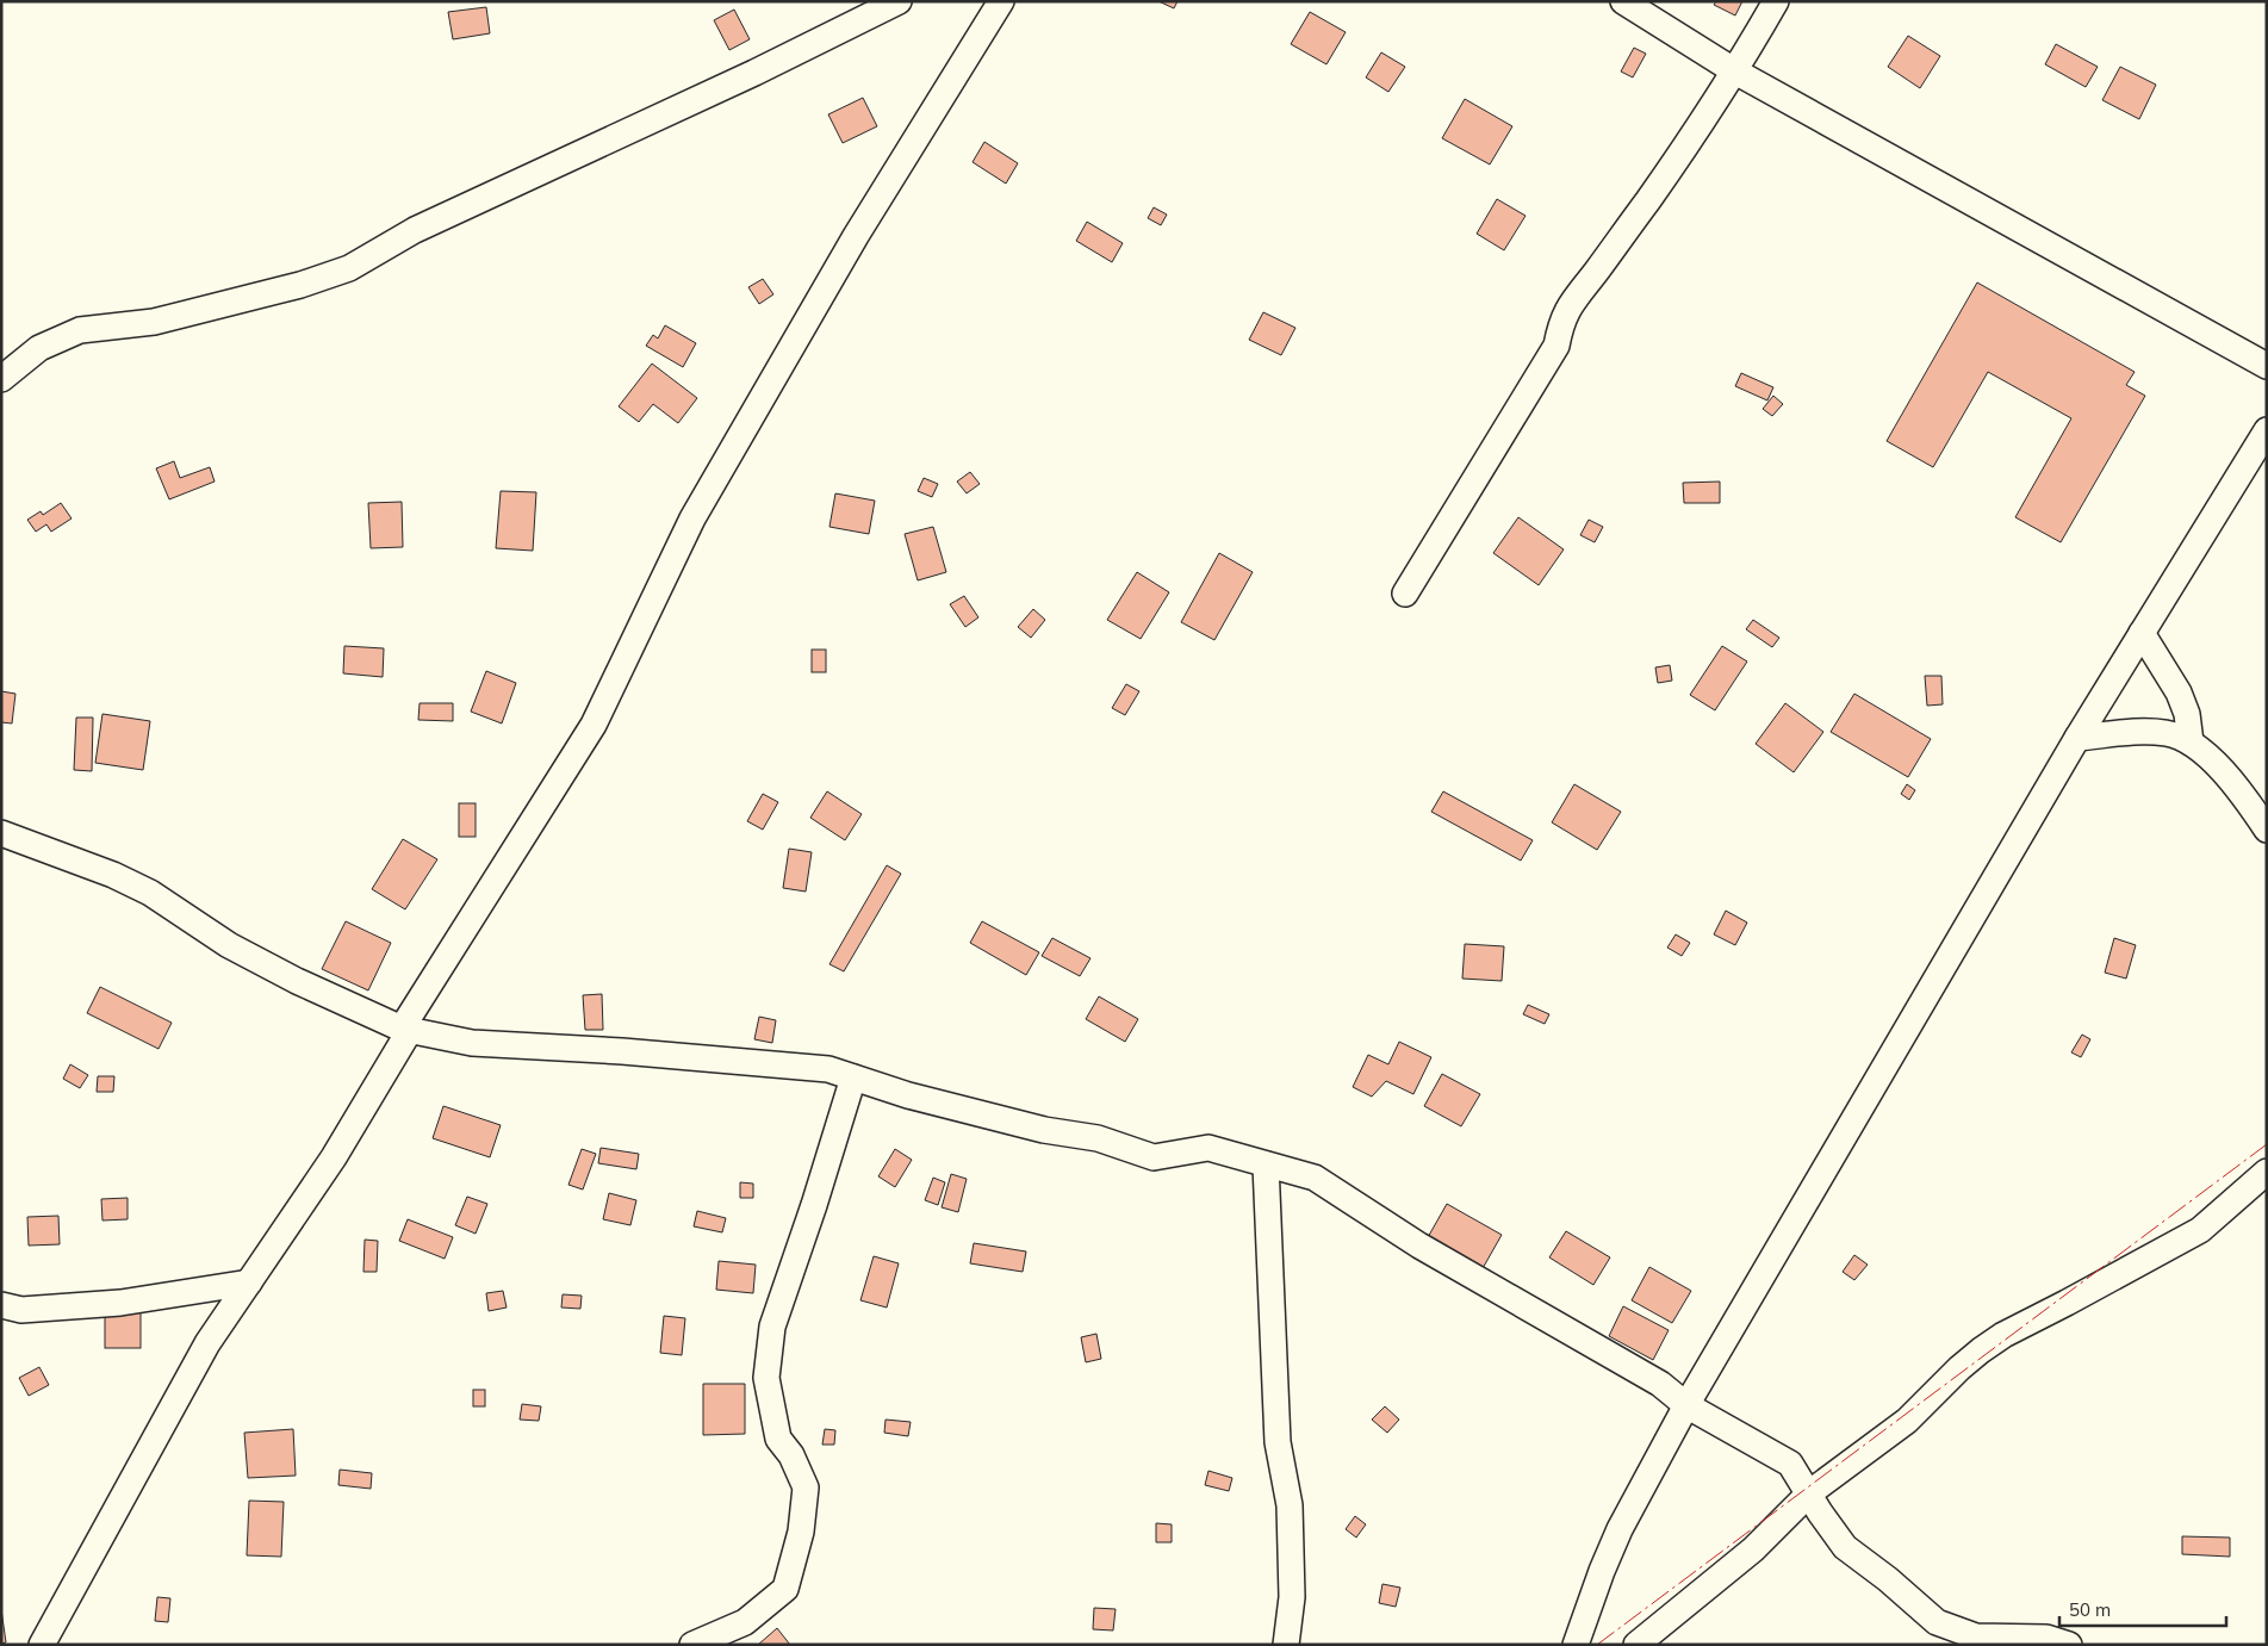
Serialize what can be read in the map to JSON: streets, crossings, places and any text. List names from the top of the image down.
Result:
{
  "scale_bar": "50 m"
}
